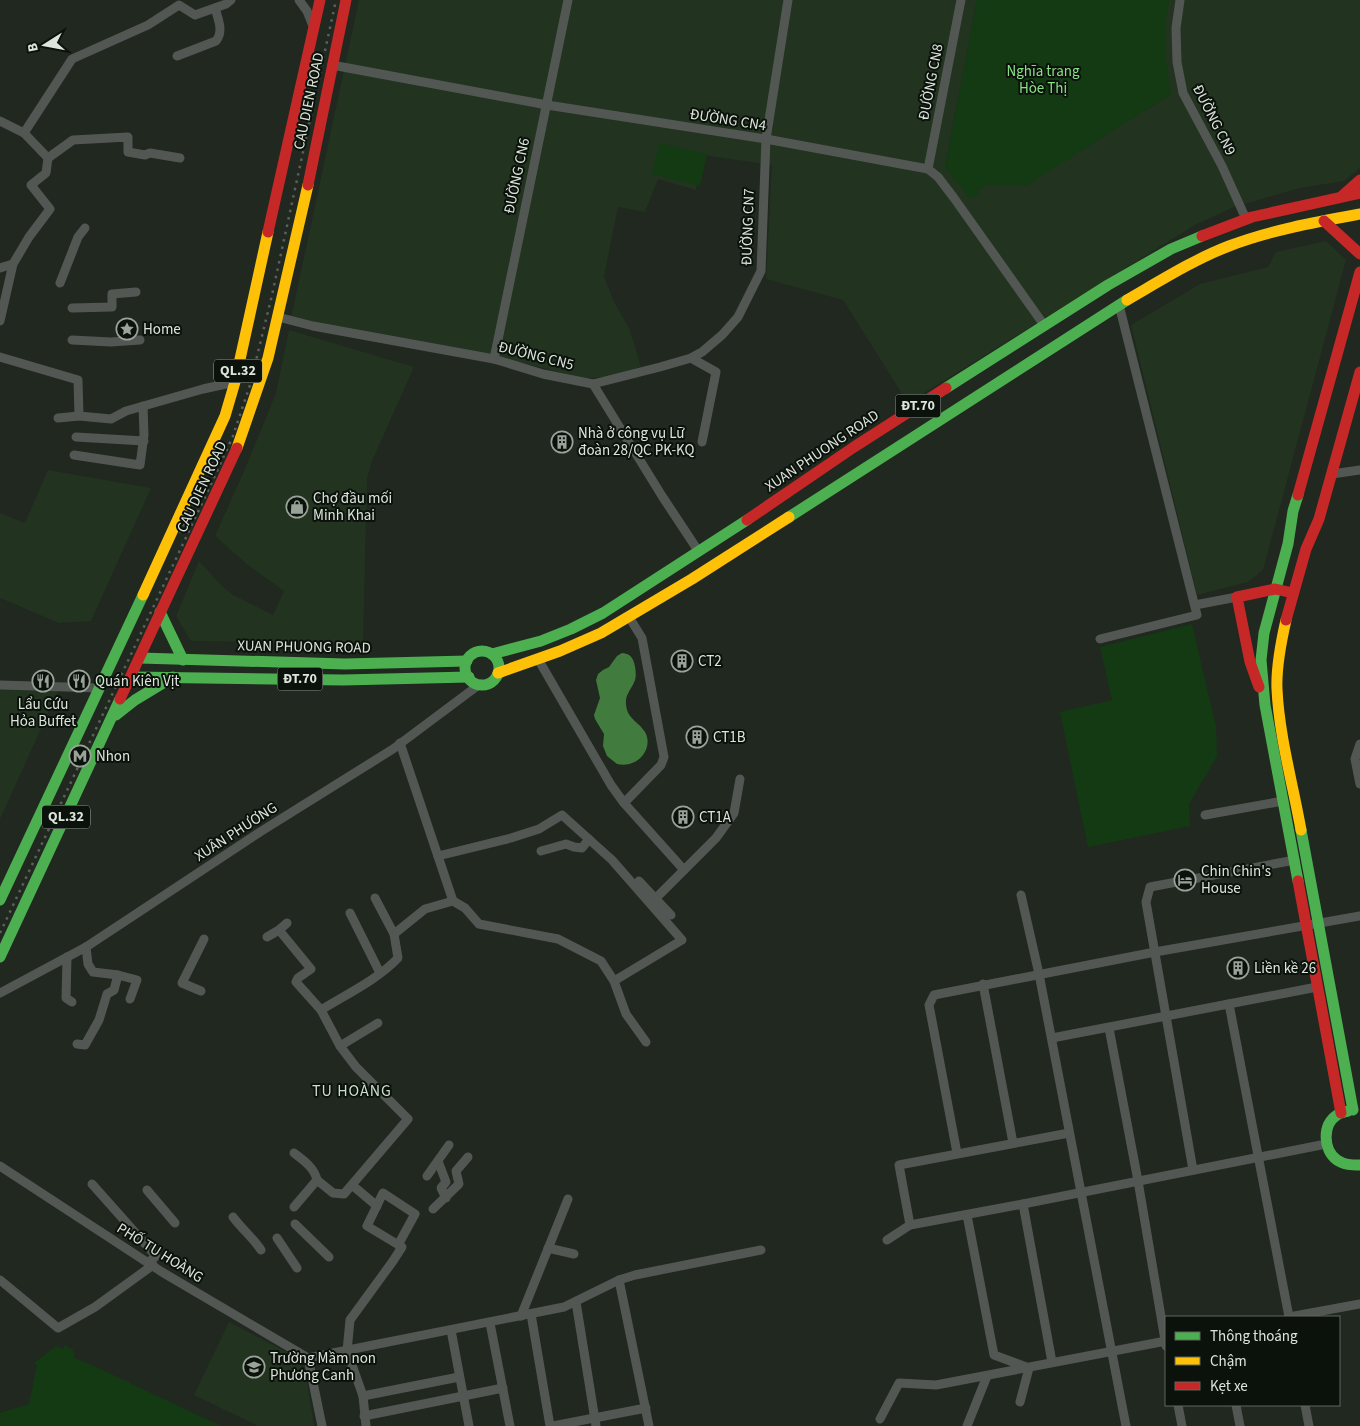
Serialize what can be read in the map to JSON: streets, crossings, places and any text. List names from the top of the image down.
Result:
{
  "streets": {
    "main road": [
      "CAU DIEN ROAD",
      "QL.32",
      "ĐT.70",
      "XUAN PHUONG ROAD"
    ],
    "street": [
      "ĐƯỜNG CN8",
      "ĐƯỜNG CN4",
      "ĐƯỜNG CN9",
      "ĐƯỜNG CN6",
      "ĐƯỜNG CN7",
      "ĐƯỜNG CN5",
      "XUÂN PHƯƠNG",
      "PHỐ TU HOÀNG"
    ]
  },
  "crossings": [
    ["ĐƯỜNG CN8", "ĐƯỜNG CN4"],
    ["CAU DIEN ROAD", "ĐƯỜNG CN4"],
    ["CAU DIEN ROAD", "ĐƯỜNG CN5"],
    ["CAU DIEN ROAD", "ĐT.70"],
    ["CAU DIEN ROAD", "XUAN PHUONG ROAD"],
    ["ĐƯỜNG CN4", "ĐƯỜNG CN6"],
    ["ĐƯỜNG CN4", "ĐƯỜNG CN7"],
    ["ĐƯỜNG CN9", "XUAN PHUONG ROAD"],
    ["ĐƯỜNG CN6", "ĐƯỜNG CN5"],
    ["ĐƯỜNG CN7", "ĐƯỜNG CN5"],
    ["ĐT.70", "XUAN PHUONG ROAD"],
    ["ĐT.70", "XUÂN PHƯƠNG"],
    ["XUAN PHUONG ROAD", "XUÂN PHƯƠNG"]
  ],
  "districts": ["TU HOÀNG"],
  "parks": ["Nghĩa trang Hòe Thị"],
  "places": {
    "place": ["Home"],
    "building": [
      "Nhà ở công vụ Lữ đoàn 28/QC PK-KQ",
      "CT2",
      "CT1B",
      "CT1A",
      "Liền kề 26"
    ],
    "shop": ["Chợ đầu mối Minh Khai"],
    "restaurant": ["Lẩu Cứu Hỏa Buffet", "Quán Kiên Vịt"],
    "metro station": ["Nhon"],
    "hotel": ["Chin Chin's House"],
    "school or university": ["Trường Mầm non Phương Canh"]
  },
  "legend": ["Thông thoáng", "Chậm", "Kẹt xe"],
  "north": "left"
}
